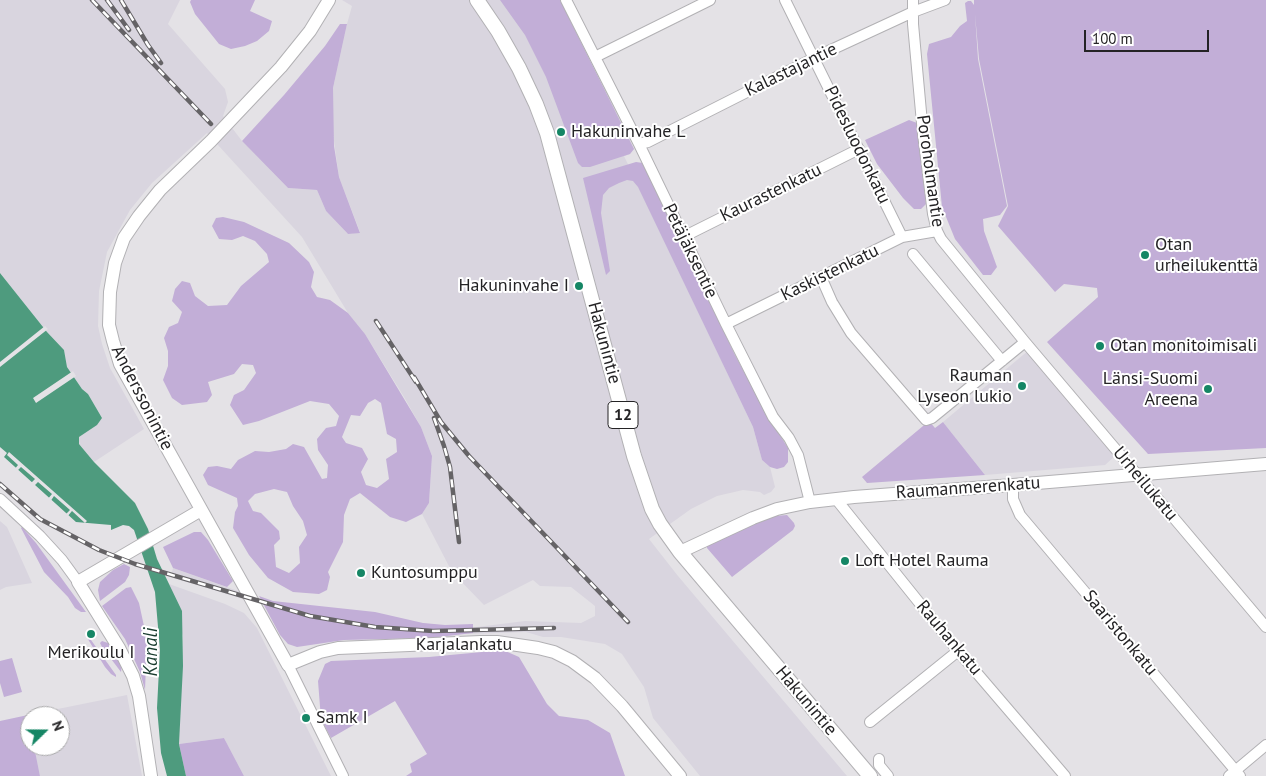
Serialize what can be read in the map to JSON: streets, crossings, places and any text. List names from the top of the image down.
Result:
{
  "streets": {
    "highway": ["Hakunintie", "12"],
    "main road": ["Anderssonintie", "Raumanmerenkatu", "Karjalankatu"],
    "street": [
      "Kalastajantie",
      "Pidesluodonkatu",
      "Poroholmantie",
      "Kaurastenkatu",
      "Petäjäksentie",
      "Kaskistenkatu",
      "Urheilukatu",
      "Saaristonkatu",
      "Rauhankatu"
    ]
  },
  "crossings": [
    ["Kalastajantie", "Pidesluodonkatu"],
    ["Kalastajantie", "Poroholmantie"],
    ["Kalastajantie", "Petäjäksentie"],
    ["Pidesluodonkatu", "Kaurastenkatu"],
    ["Pidesluodonkatu", "Kaskistenkatu"],
    ["Poroholmantie", "Kaskistenkatu"],
    ["Poroholmantie", "Urheilukatu"],
    ["Kaurastenkatu", "Petäjäksentie"],
    ["Petäjäksentie", "Kaskistenkatu"],
    ["Petäjäksentie", "Raumanmerenkatu"],
    ["Hakunintie", "Raumanmerenkatu"],
    ["Anderssonintie", "Karjalankatu"],
    ["Urheilukatu", "Raumanmerenkatu"],
    ["Raumanmerenkatu", "Saaristonkatu"],
    ["Raumanmerenkatu", "Rauhankatu"]
  ],
  "water": ["Kanali"],
  "places": [
    "Hakuninvahe L",
    "Otan urheilukenttä",
    "Hakuninvahe I",
    "Otan monitoimisali",
    "Rauman Lyseon lukio",
    "Länsi-Suomi Areena",
    "Loft Hotel Rauma",
    "Kuntosumppu",
    "Merikoulu I",
    "Samk I"
  ],
  "scale_bar": "100 m",
  "north": "right"
}
